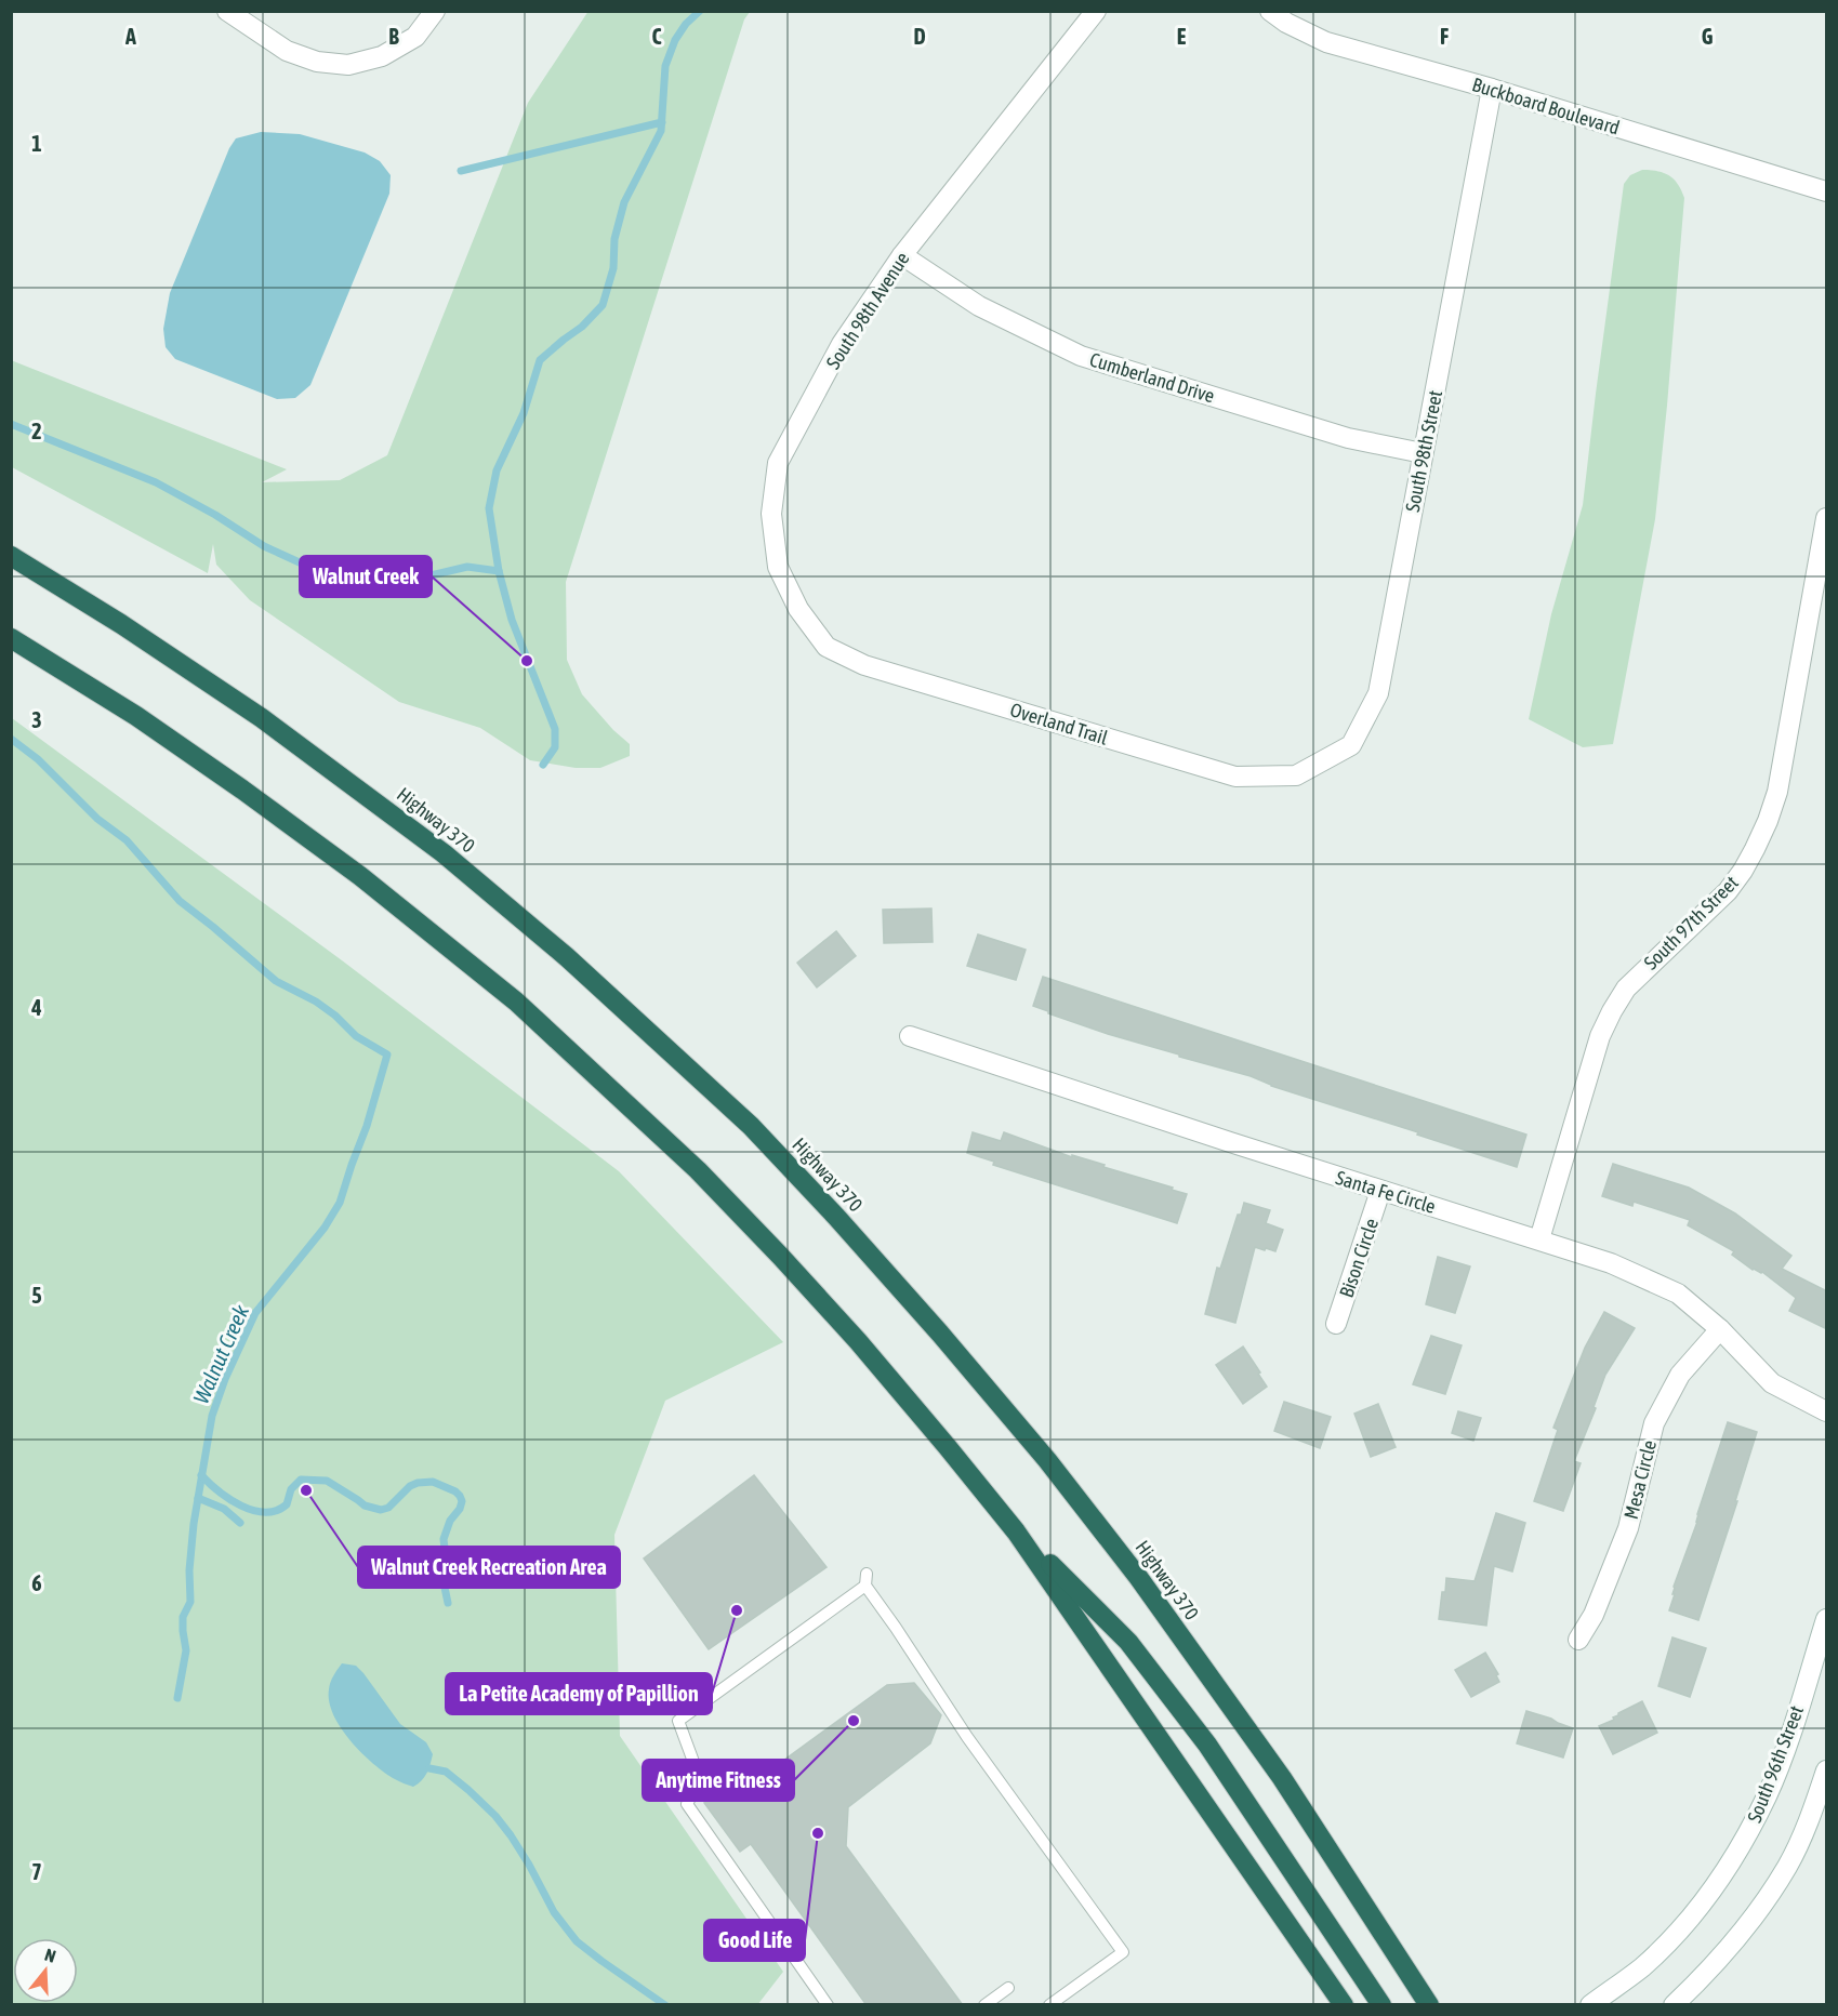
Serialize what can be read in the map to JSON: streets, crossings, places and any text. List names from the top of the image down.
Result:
{
  "streets": {
    "highway": ["Highway 370"],
    "street": [
      "Buckboard Boulevard",
      "South 98th Avenue",
      "Cumberland Drive",
      "South 98th Street",
      "Overland Trail",
      "South 97th Street",
      "Santa Fe Circle",
      "Bison Circle",
      "Mesa Circle",
      "South 96th Street"
    ]
  },
  "crossings": [
    ["Buckboard Boulevard", "South 98th Street"],
    ["South 98th Avenue", "Cumberland Drive"],
    ["South 98th Avenue", "Overland Trail"],
    ["Cumberland Drive", "South 98th Street"],
    ["South 98th Street", "Overland Trail"],
    ["South 97th Street", "Santa Fe Circle"],
    ["Santa Fe Circle", "Bison Circle"],
    ["Santa Fe Circle", "Mesa Circle"]
  ],
  "water": ["Walnut Creek"],
  "places": [
    "Walnut Creek",
    "Walnut Creek Recreation Area",
    "La Petite Academy of Papillion",
    "Anytime Fitness",
    "Good Life"
  ],
  "north": "top",
  "grid": {
    "columns": [
      "A",
      "B",
      "C",
      "D",
      "E",
      "F",
      "G"
    ],
    "rows": [
      "1",
      "2",
      "3",
      "4",
      "5",
      "6",
      "7"
    ]
  }
}
